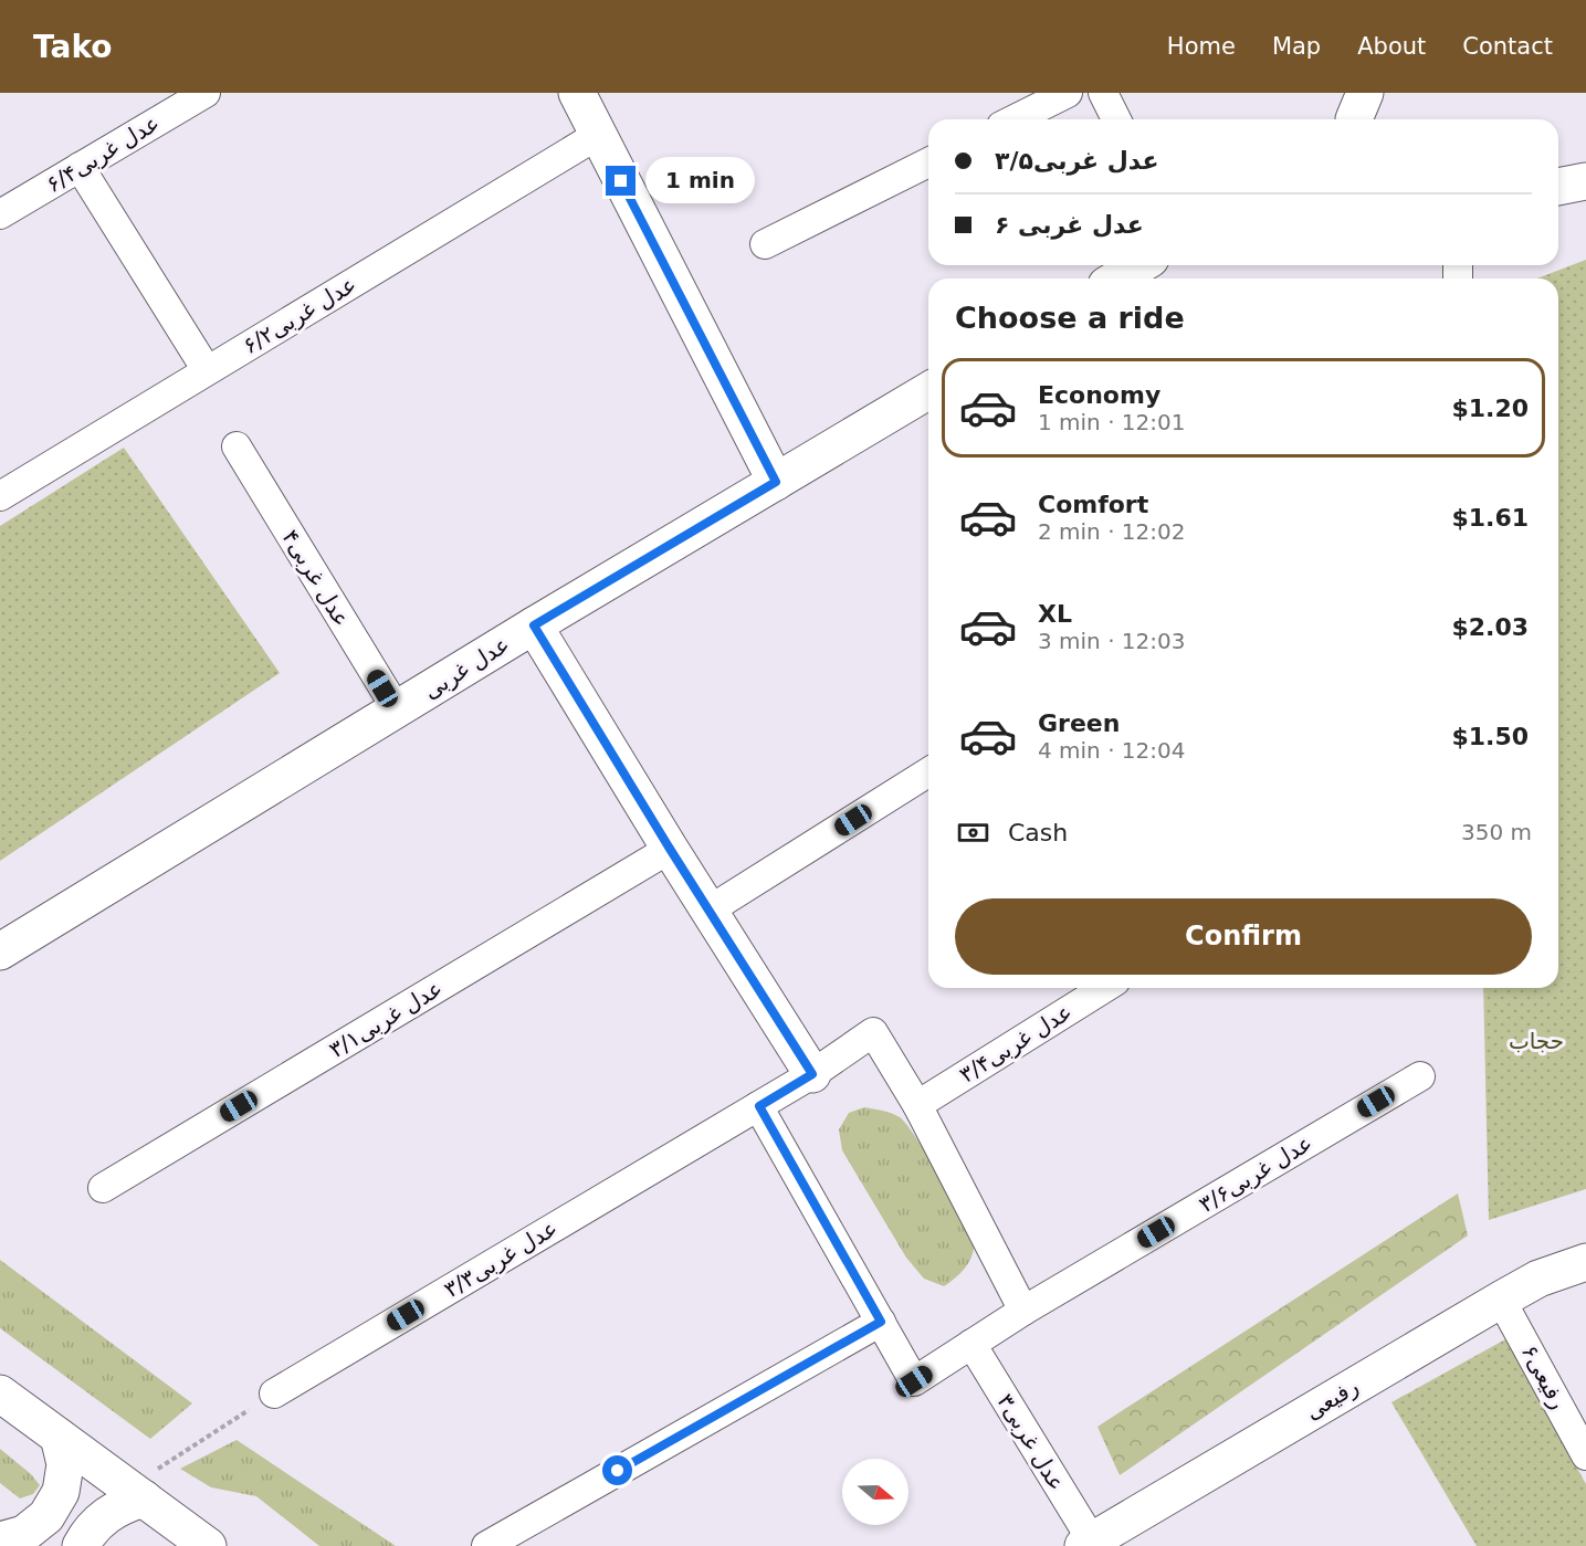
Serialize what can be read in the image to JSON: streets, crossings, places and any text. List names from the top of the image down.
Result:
{
  "streets": {
    "street": [
      "۶/۴عدل غربی",
      "۶/۲عدل غربی",
      "عدل غربی۴",
      "عدل غربی",
      "عدل غربی۳/۱",
      "عدل غربی۳/۴",
      "عدل غربی۳/۶",
      "عدل غربی۳/۳",
      "رفیعی۶",
      "رفیعی",
      "عدل غربی۳"
    ]
  },
  "crossings": [
    ["عدل غربی۴", "عدل غربی"],
    ["عدل غربی۳/۴", "عدل غربی۳/۳"],
    ["عدل غربی۳/۶", "عدل غربی۳"],
    ["رفیعی۶", "رفیعی"],
    ["رفیعی", "عدل غربی۳"]
  ],
  "parks": ["حجاب"],
  "north": "right",
  "page": {
    "header": "Tako",
    "nav": [
      "Home",
      "Map",
      "About",
      "Contact"
    ],
    "banner": ["عدل غربی۳/۵", "عدل غربی ۶"],
    "bubble": "1 min",
    "heading": "Choose a ride",
    "list": [
      {
        "name": "Economy",
        "note": "1 min · 12:01",
        "value": "$1.20"
      },
      {
        "name": "Comfort",
        "note": "2 min · 12:02",
        "value": "$1.61"
      },
      {
        "name": "XL",
        "note": "3 min · 12:03",
        "value": "$2.03"
      },
      {
        "name": "Green",
        "note": "4 min · 12:04",
        "value": "$1.50"
      }
    ],
    "pay": ["Cash", "350 m"],
    "buttons": "Confirm"
  }
}
